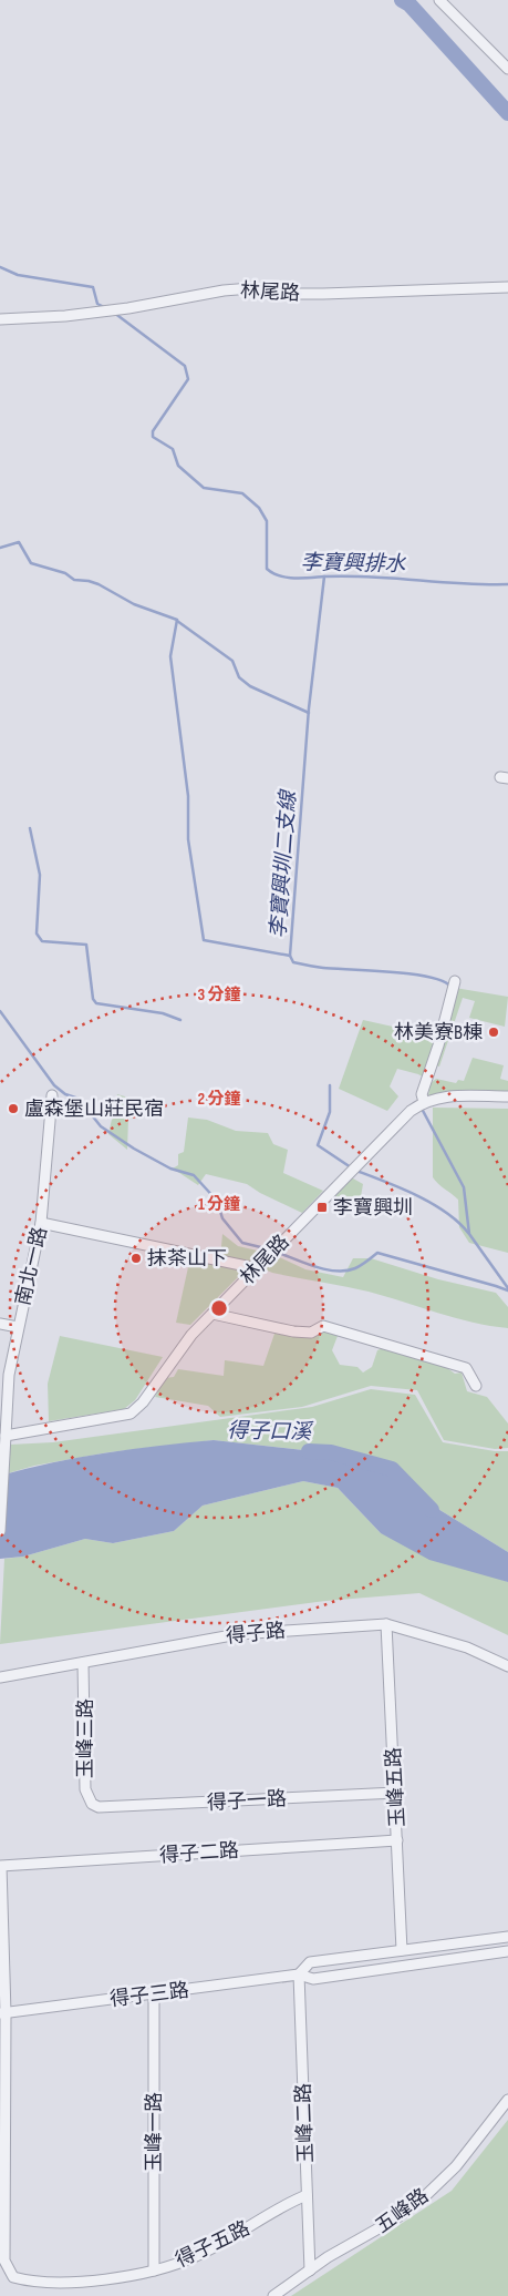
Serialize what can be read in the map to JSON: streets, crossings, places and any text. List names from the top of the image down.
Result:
{
  "streets": {
    "street": [
      "林尾路",
      "南北一路",
      "得子路",
      "玉峰三路",
      "玉峰五路",
      "得子一路",
      "得子二路",
      "得子三路",
      "玉峰二路",
      "玉峰一路",
      "五峰路",
      "得子五路"
    ]
  },
  "crossings": [
    ["林尾路", "南北一路"],
    ["得子路", "玉峰三路"],
    ["得子路", "玉峰五路"],
    ["玉峰三路", "得子一路"],
    ["玉峰五路", "得子一路"],
    ["玉峰五路", "得子二路"],
    ["得子三路", "玉峰二路"],
    ["得子三路", "玉峰一路"],
    ["得子三路", "得子五路"],
    ["玉峰二路", "五峰路"],
    ["玉峰二路", "得子五路"],
    ["玉峰一路", "得子五路"]
  ],
  "water": ["李寶興排水", "李寶興圳二支線", "得子口溪"],
  "places": {
    "other": ["林美寮B棟", "盧森堡山莊民宿", "抹茶山下"],
    "transit": ["李寶興圳"]
  },
  "rings": ["3 分鐘", "2 分鐘", "1 分鐘"]
}
